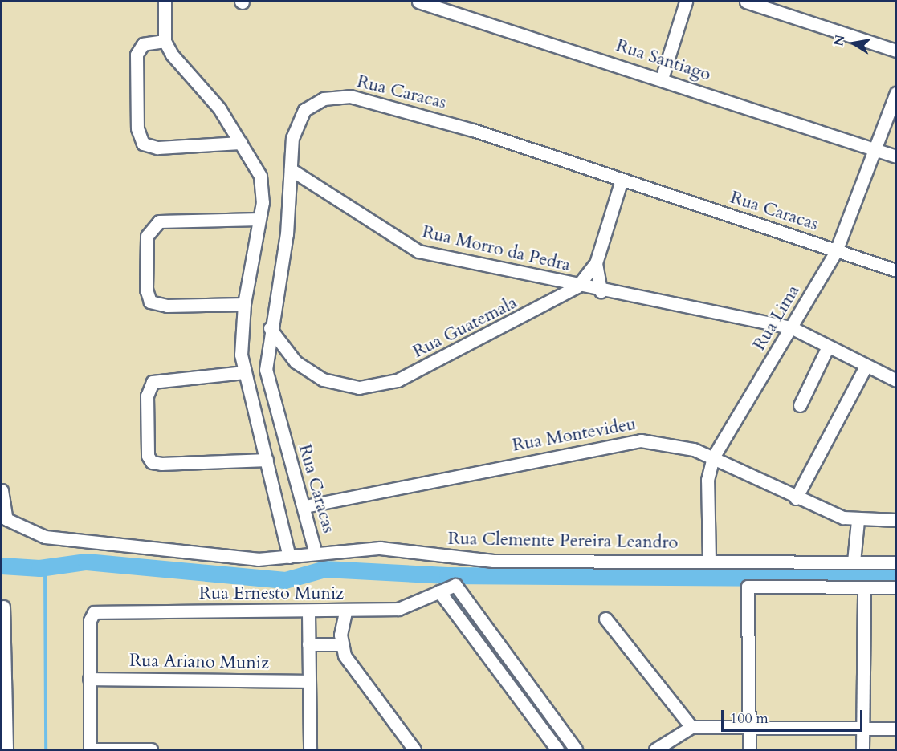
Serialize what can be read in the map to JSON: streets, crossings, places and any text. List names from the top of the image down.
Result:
{
  "streets": {
    "street": [
      "Rua Santiago",
      "Rua Caracas",
      "Rua Morro da Pedra",
      "Rua Lima",
      "Rua Guatemala",
      "Rua Montevideu",
      "Rua Clemente Pereira Leandro",
      "Rua Ernesto Muniz",
      "Rua Ariano Muniz"
    ]
  },
  "crossings": [
    ["Rua Santiago", "Rua Lima"],
    ["Rua Caracas", "Rua Morro da Pedra"],
    ["Rua Caracas", "Rua Lima"],
    ["Rua Caracas", "Rua Guatemala"],
    ["Rua Caracas", "Rua Montevideu"],
    ["Rua Caracas", "Rua Clemente Pereira Leandro"],
    ["Rua Morro da Pedra", "Rua Lima"],
    ["Rua Morro da Pedra", "Rua Guatemala"],
    ["Rua Lima", "Rua Montevideu"],
    ["Rua Lima", "Rua Clemente Pereira Leandro"],
    ["Rua Ernesto Muniz", "Rua Ariano Muniz"]
  ],
  "scale_bar": "100 m",
  "north": "left"
}
